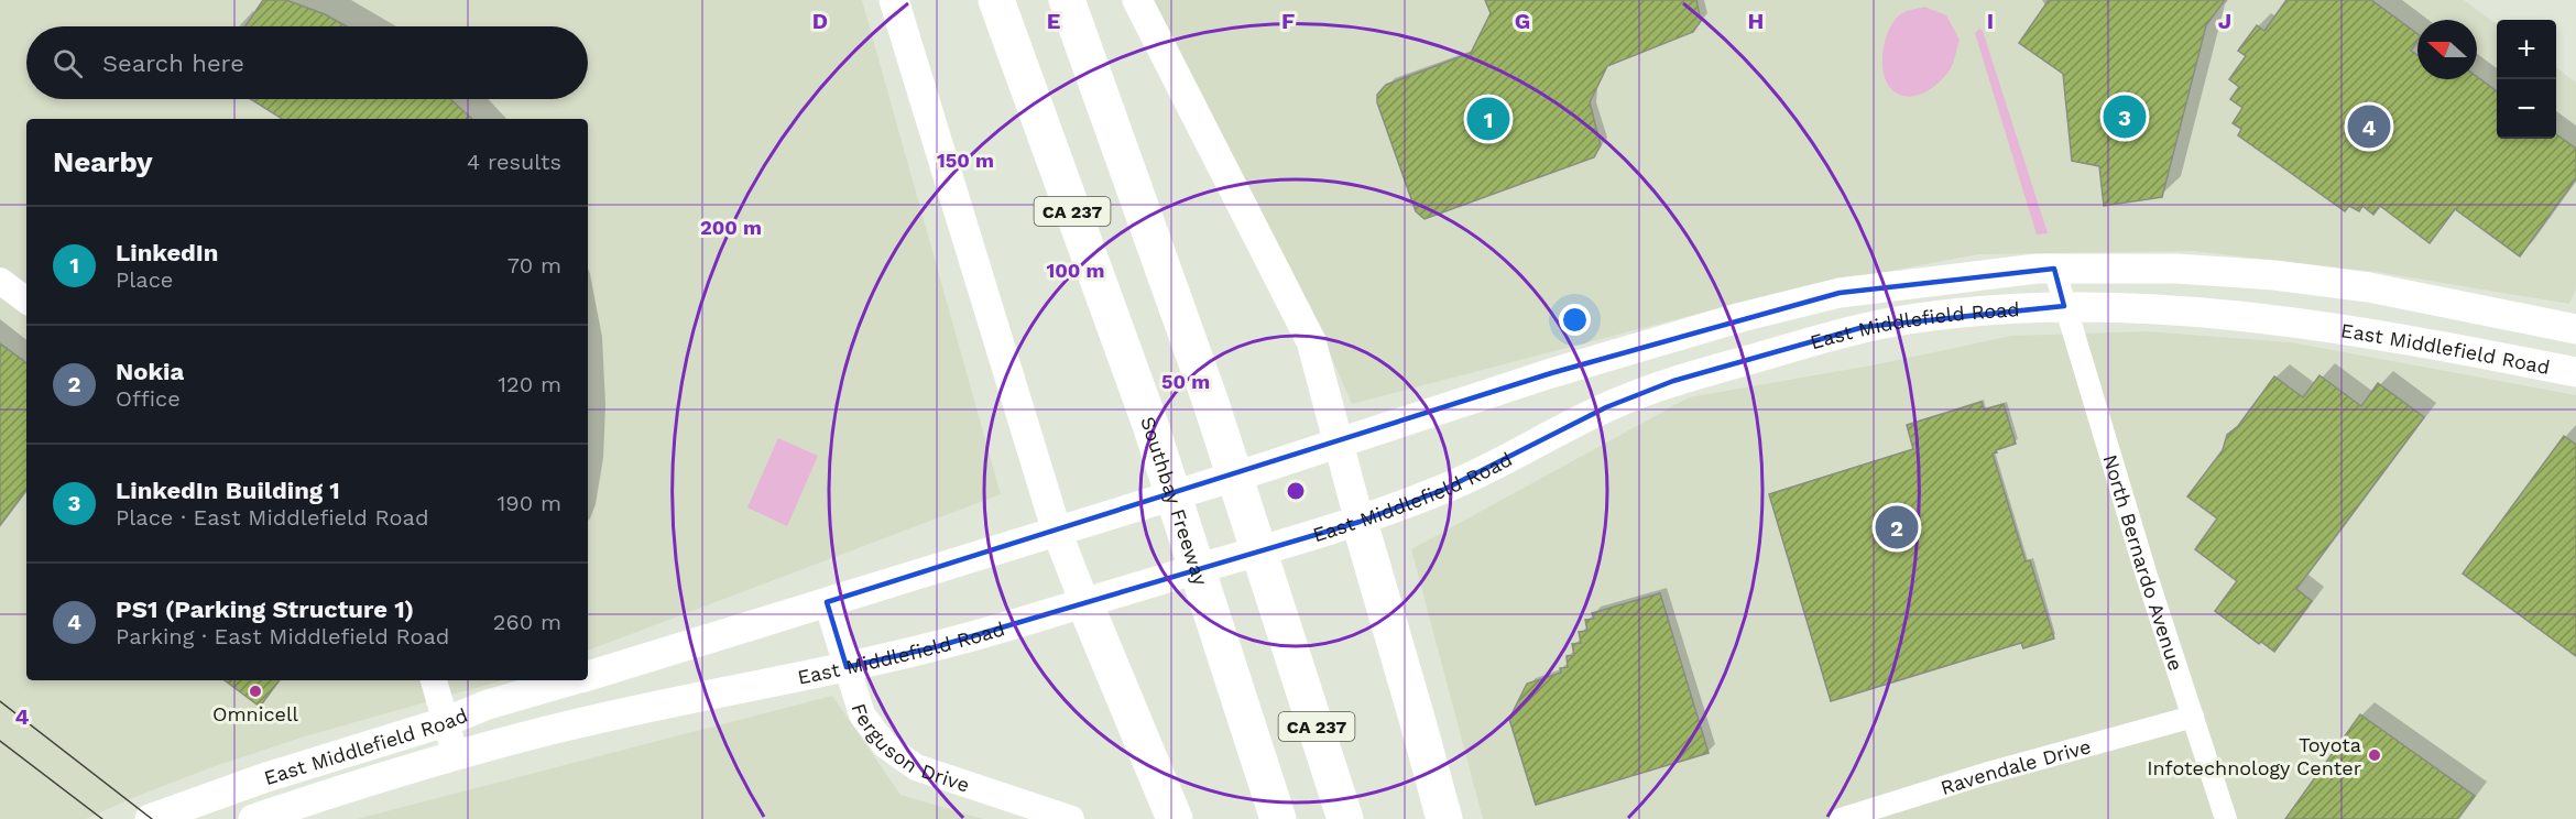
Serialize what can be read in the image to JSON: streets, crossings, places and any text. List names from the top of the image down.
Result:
{
  "streets": {
    "highway": ["CA 237", "Southbay Freeway"],
    "main road": ["East Middlefield Road"],
    "street": ["North Bernardo Avenue", "Ferguson Drive", "Ravendale Drive"]
  },
  "crossings": [
    ["East Middlefield Road", "North Bernardo Avenue"],
    ["East Middlefield Road", "Ferguson Drive"],
    ["North Bernardo Avenue", "Ravendale Drive"]
  ],
  "places": ["Omnicell", "Toyota Infotechnology Center"],
  "north": "left",
  "page": {
    "map_buttons": ["+", "−"],
    "search": "Search here",
    "pins": [
      "3",
      "1",
      "4",
      "2"
    ],
    "heading": ["Nearby", "4 results"],
    "list": [
      {
        "mark": "1",
        "name": "LinkedIn",
        "note": "Place",
        "value": "70 m"
      },
      {
        "mark": "2",
        "name": "Nokia",
        "note": "Office",
        "value": "120 m"
      },
      {
        "mark": "3",
        "name": "LinkedIn Building 1",
        "note": "Place · East Middlefield Road",
        "value": "190 m"
      },
      {
        "mark": "4",
        "name": "PS1 (Parking Structure 1)",
        "note": "Parking · East Middlefield Road",
        "value": "260 m"
      }
    ]
  },
  "grid": {
    "columns": [
      "D",
      "E",
      "F",
      "G",
      "H",
      "I",
      "J"
    ],
    "rows": ["4"]
  },
  "rings": [
    "150 m",
    "200 m",
    "100 m",
    "50 m"
  ]
}
